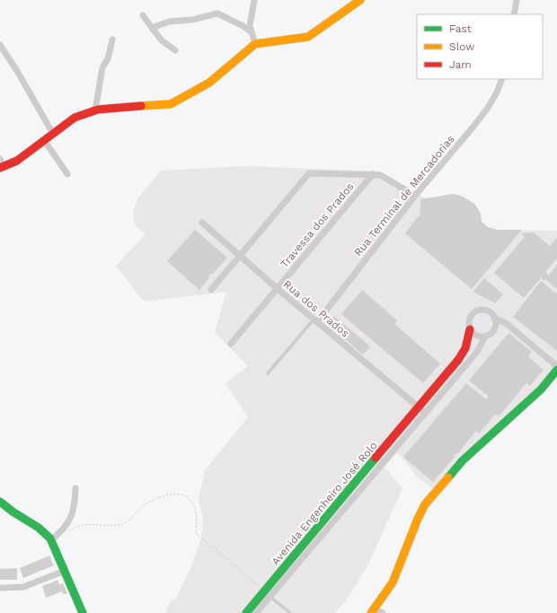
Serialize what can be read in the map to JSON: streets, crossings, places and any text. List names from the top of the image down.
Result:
{
  "streets": {
    "street": [
      "Rua Terminal de Mercadorias",
      "Travessa dos Prados",
      "Rua dos Prados",
      "Avenida Engenheiro José Rolo"
    ]
  },
  "crossings": [
    ["Rua Terminal de Mercadorias", "Rua dos Prados"],
    ["Travessa dos Prados", "Rua dos Prados"],
    ["Rua dos Prados", "Avenida Engenheiro José Rolo"]
  ],
  "legend": ["Fast", "Slow", "Jam"]
}
